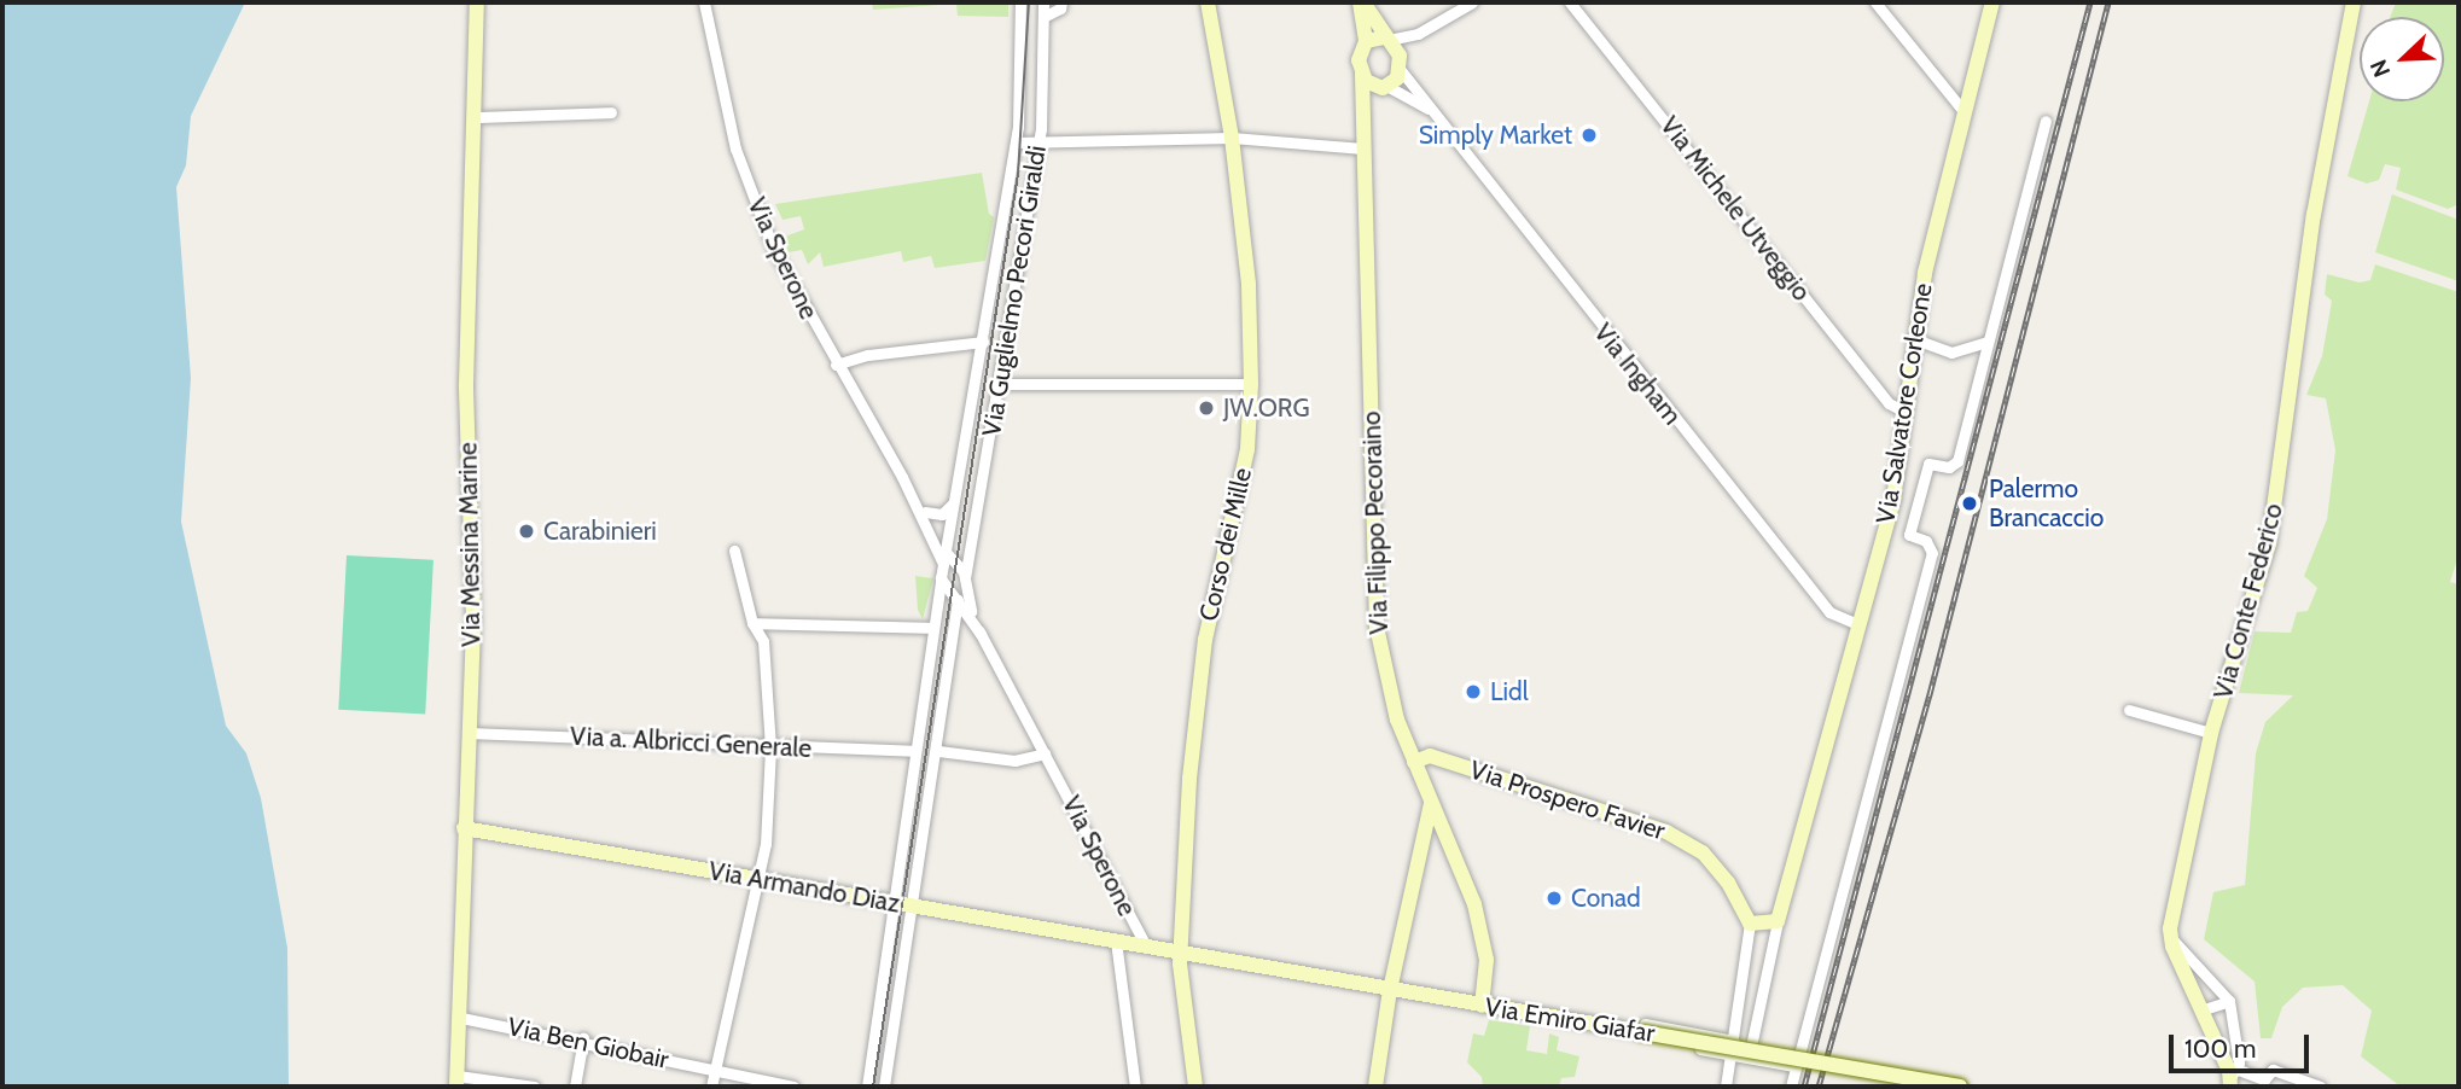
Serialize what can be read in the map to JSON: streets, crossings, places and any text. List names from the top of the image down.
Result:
{
  "streets": {
    "street": [
      "Via Michele Utveggio",
      "Via Sperone",
      "Via Guglielmo Pecori Giraldi",
      "Via Ingham",
      "Via Salvatore Corleone",
      "Via Filippo Pecoraino",
      "Via Messina Marine",
      "Corso dei Mille",
      "Via Conte Federico",
      "Via a. Albricci Generale",
      "Via Prospero Favier",
      "Via Armando Diaz",
      "Via Emiro Giafar",
      "Via Ben Giobair"
    ]
  },
  "crossings": [
    ["Via Michele Utveggio", "Via Salvatore Corleone"],
    ["Via Sperone", "Via Armando Diaz"],
    ["Via Guglielmo Pecori Giraldi", "Via Armando Diaz"],
    ["Via Ingham", "Via Salvatore Corleone"],
    ["Via Ingham", "Via Filippo Pecoraino"],
    ["Via Filippo Pecoraino", "Via Prospero Favier"],
    ["Via Filippo Pecoraino", "Via Emiro Giafar"],
    ["Via Messina Marine", "Via a. Albricci Generale"],
    ["Via Messina Marine", "Via Armando Diaz"],
    ["Via Messina Marine", "Via Ben Giobair"],
    ["Corso dei Mille", "Via Armando Diaz"],
    ["Corso dei Mille", "Via Emiro Giafar"],
    ["Via Armando Diaz", "Via Emiro Giafar"]
  ],
  "places": [
    "Simply Market",
    "JW.ORG",
    "Palermo Brancaccio",
    "Carabinieri",
    "Lidl",
    "Conad"
  ],
  "scale_bar": "100 m",
  "north": "bottom left"
}
